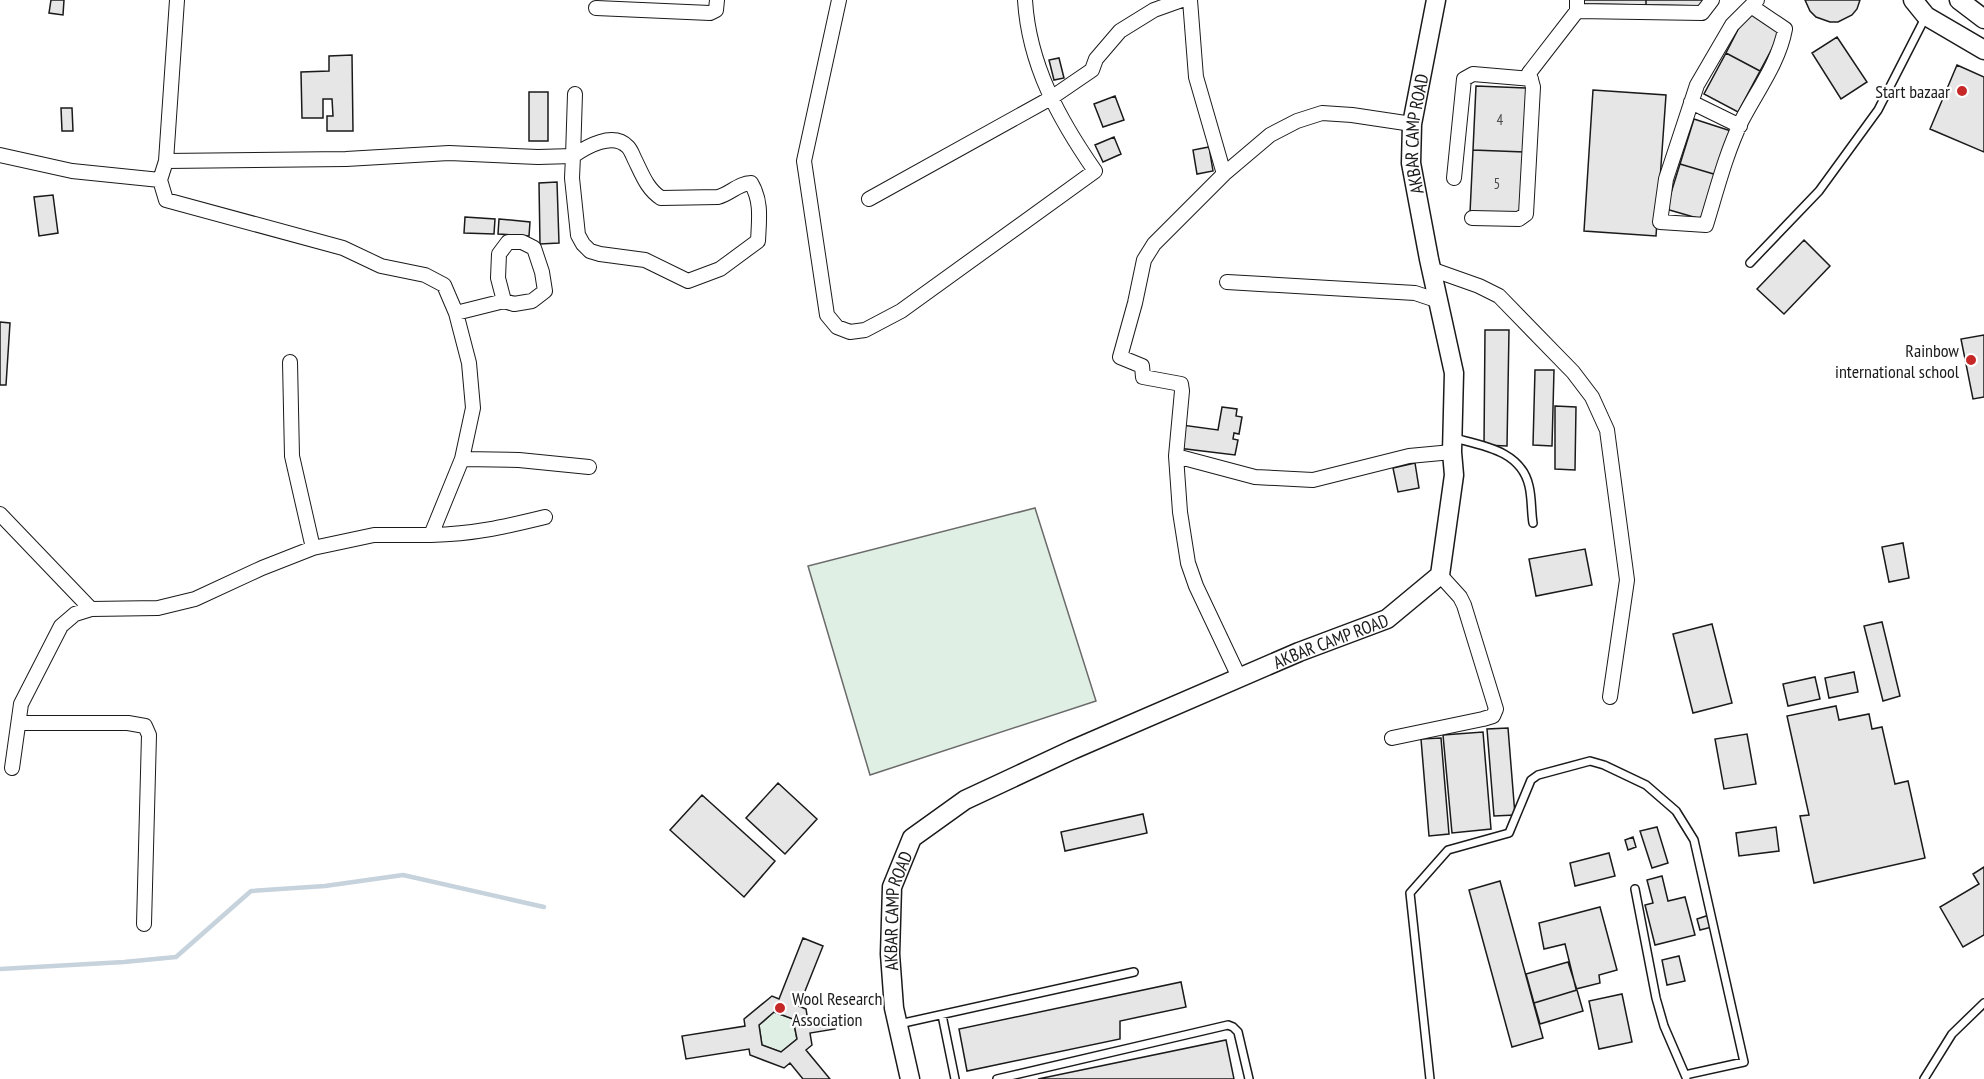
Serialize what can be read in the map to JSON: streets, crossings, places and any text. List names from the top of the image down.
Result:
{
  "streets": {
    "street": ["AKBAR CAMP ROAD"]
  },
  "places": ["Start bazaar", "Rainbow international school", "Wool Research Association"],
  "house_numbers": ["4", "5"]
}
